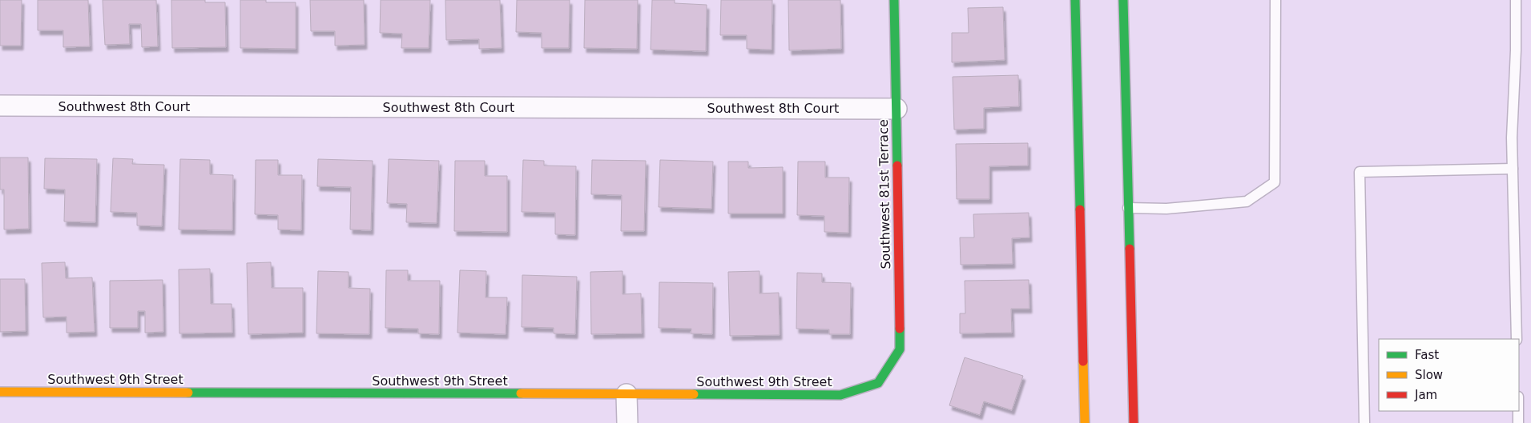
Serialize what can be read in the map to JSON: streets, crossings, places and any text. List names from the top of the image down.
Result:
{
  "streets": {
    "street": ["Southwest 8th Court", "Southwest 81st Terrace", "Southwest 9th Street"]
  },
  "crossings": [
    ["Southwest 8th Court", "Southwest 81st Terrace"],
    ["Southwest 81st Terrace", "Southwest 9th Street"]
  ],
  "legend": ["Fast", "Slow", "Jam"]
}
